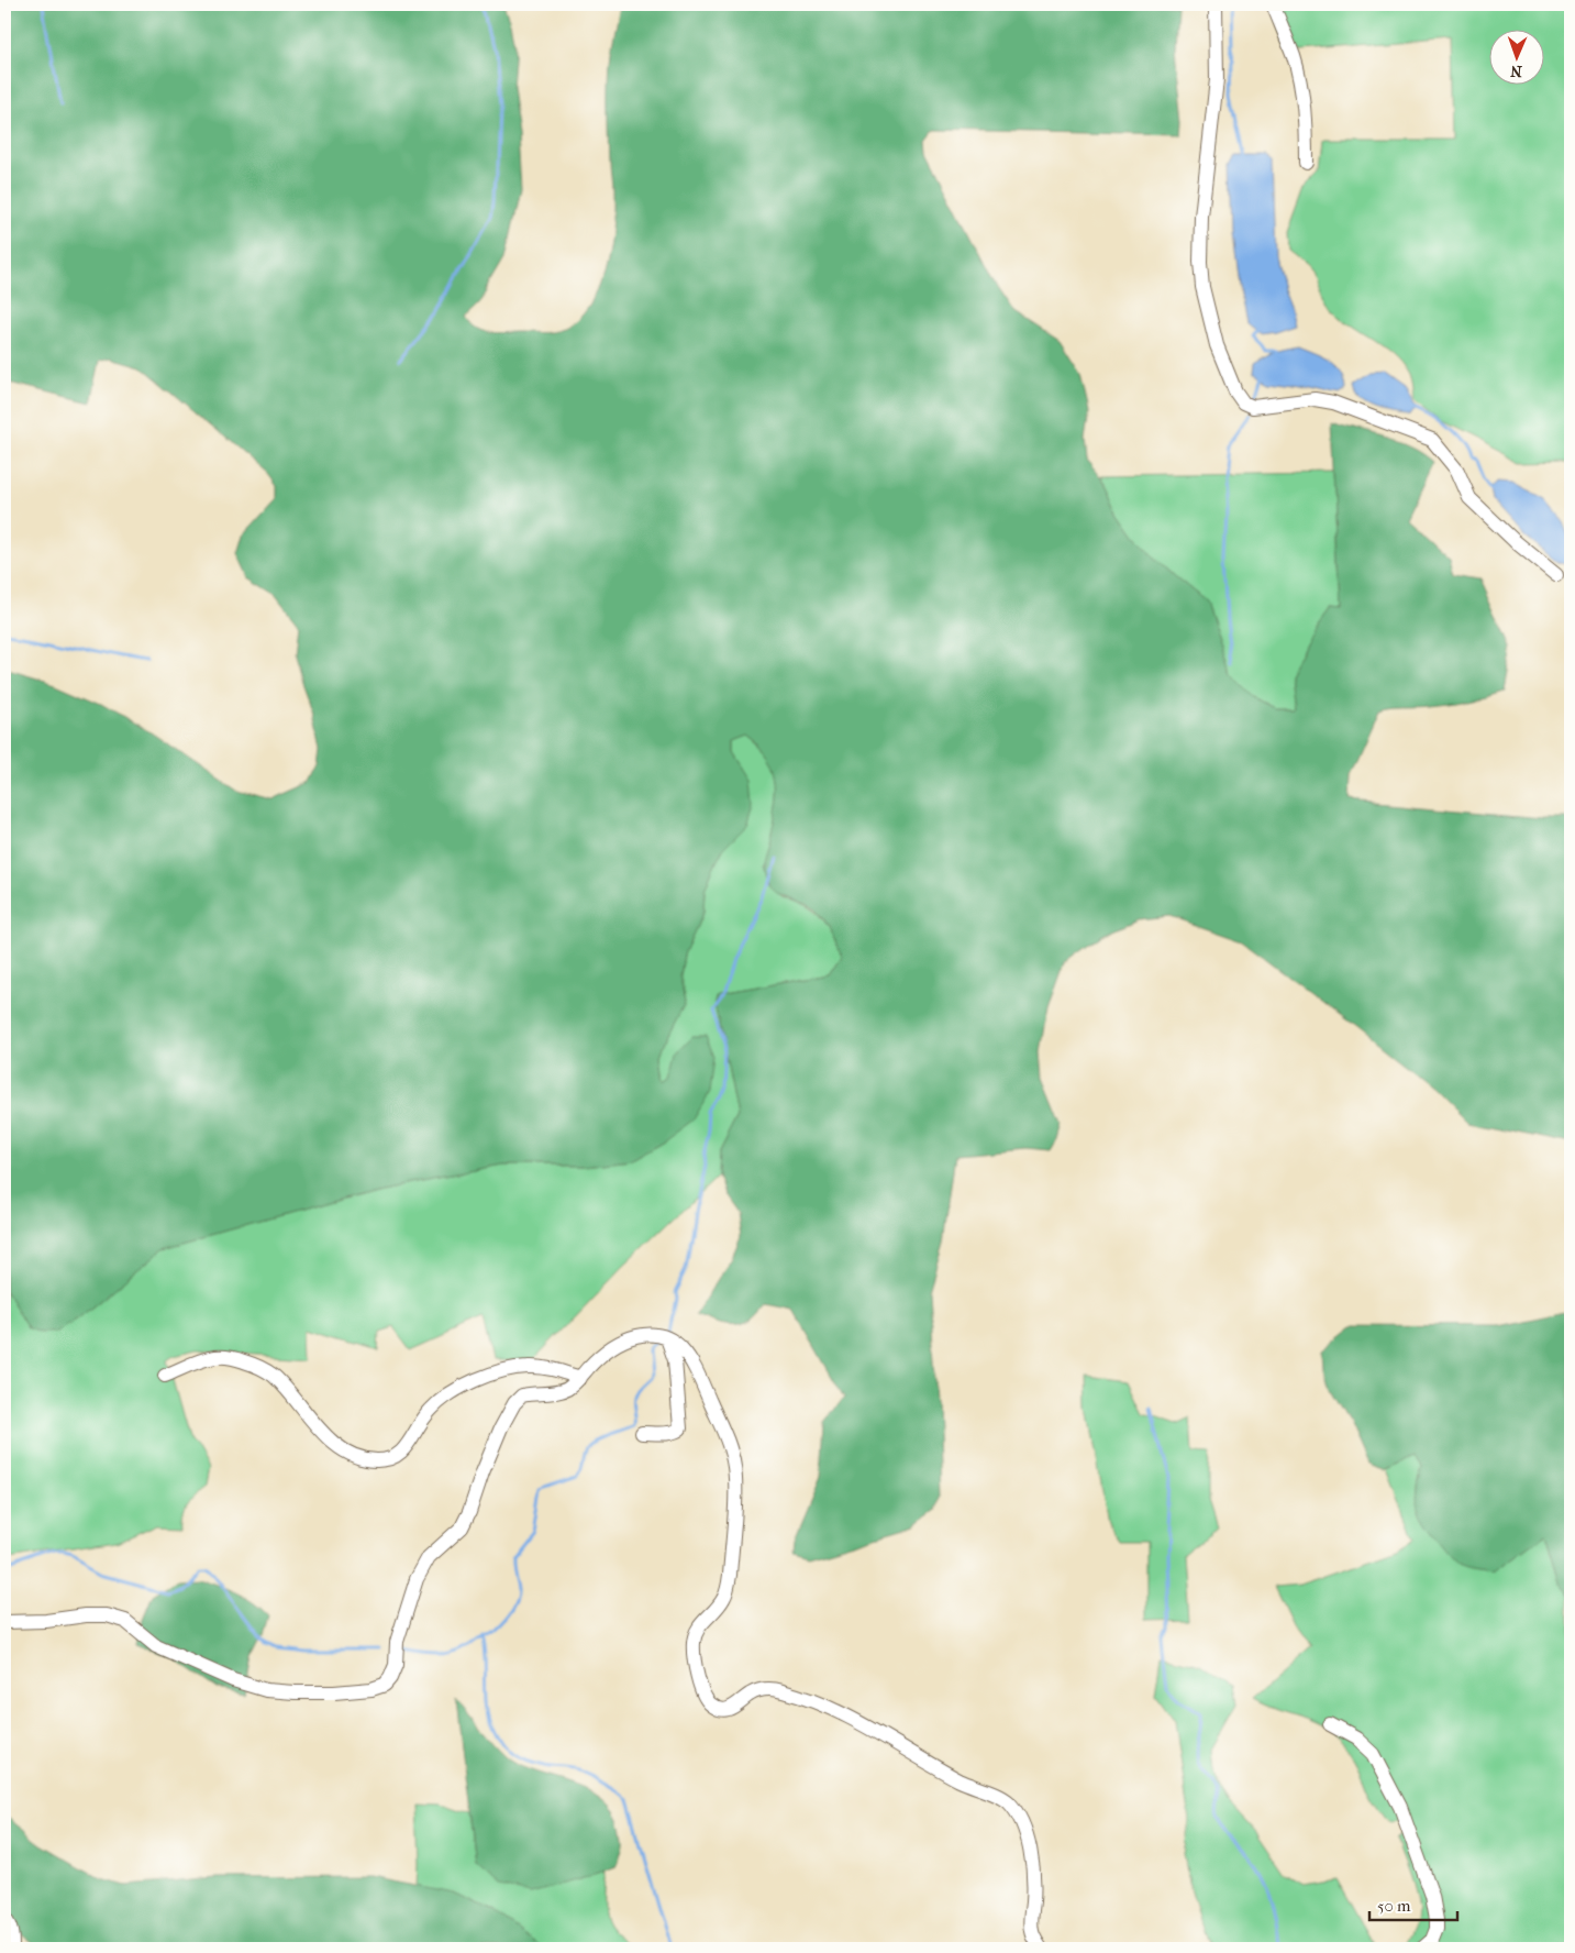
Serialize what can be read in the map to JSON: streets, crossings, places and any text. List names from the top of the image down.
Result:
{
  "scale_bar": "50 m",
  "north": "bottom"
}
